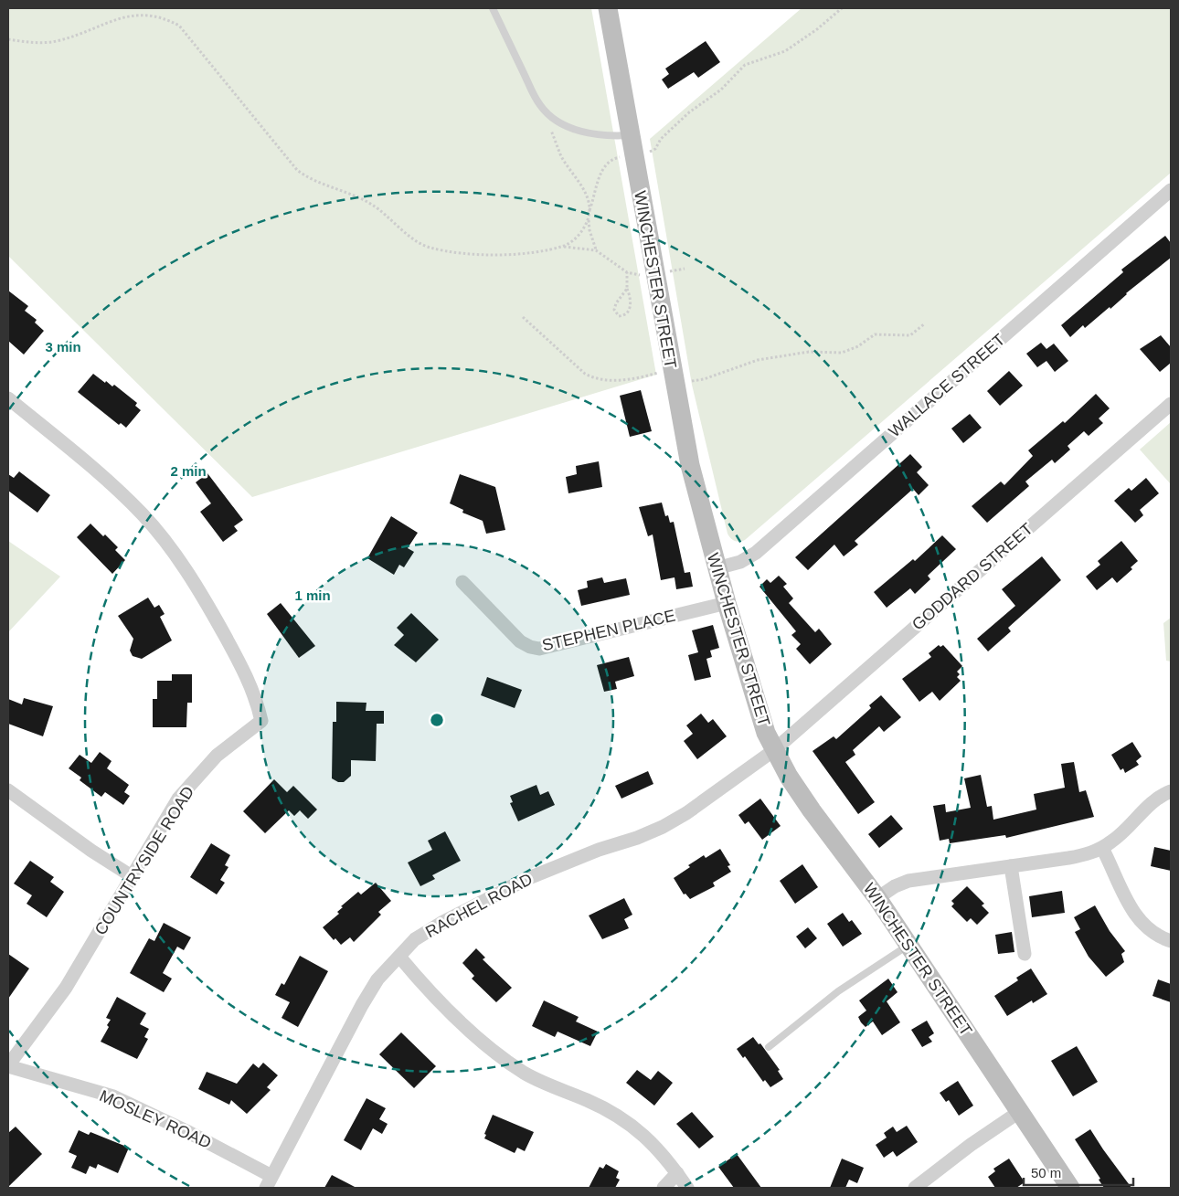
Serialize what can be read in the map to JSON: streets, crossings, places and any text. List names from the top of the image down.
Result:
{
  "streets": {
    "street": [
      "WINCHESTER STREET",
      "WALLACE STREET",
      "GODDARD STREET",
      "STEPHEN PLACE",
      "COUNTRYSIDE ROAD",
      "RACHEL ROAD",
      "MOSLEY ROAD"
    ]
  },
  "crossings": [
    ["WINCHESTER STREET", "WALLACE STREET"],
    ["WINCHESTER STREET", "GODDARD STREET"],
    ["WINCHESTER STREET", "STEPHEN PLACE"],
    ["WINCHESTER STREET", "RACHEL ROAD"],
    ["GODDARD STREET", "RACHEL ROAD"],
    ["COUNTRYSIDE ROAD", "MOSLEY ROAD"],
    ["RACHEL ROAD", "MOSLEY ROAD"]
  ],
  "scale_bar": "50 m",
  "rings": ["3 min", "2 min", "1 min"]
}
